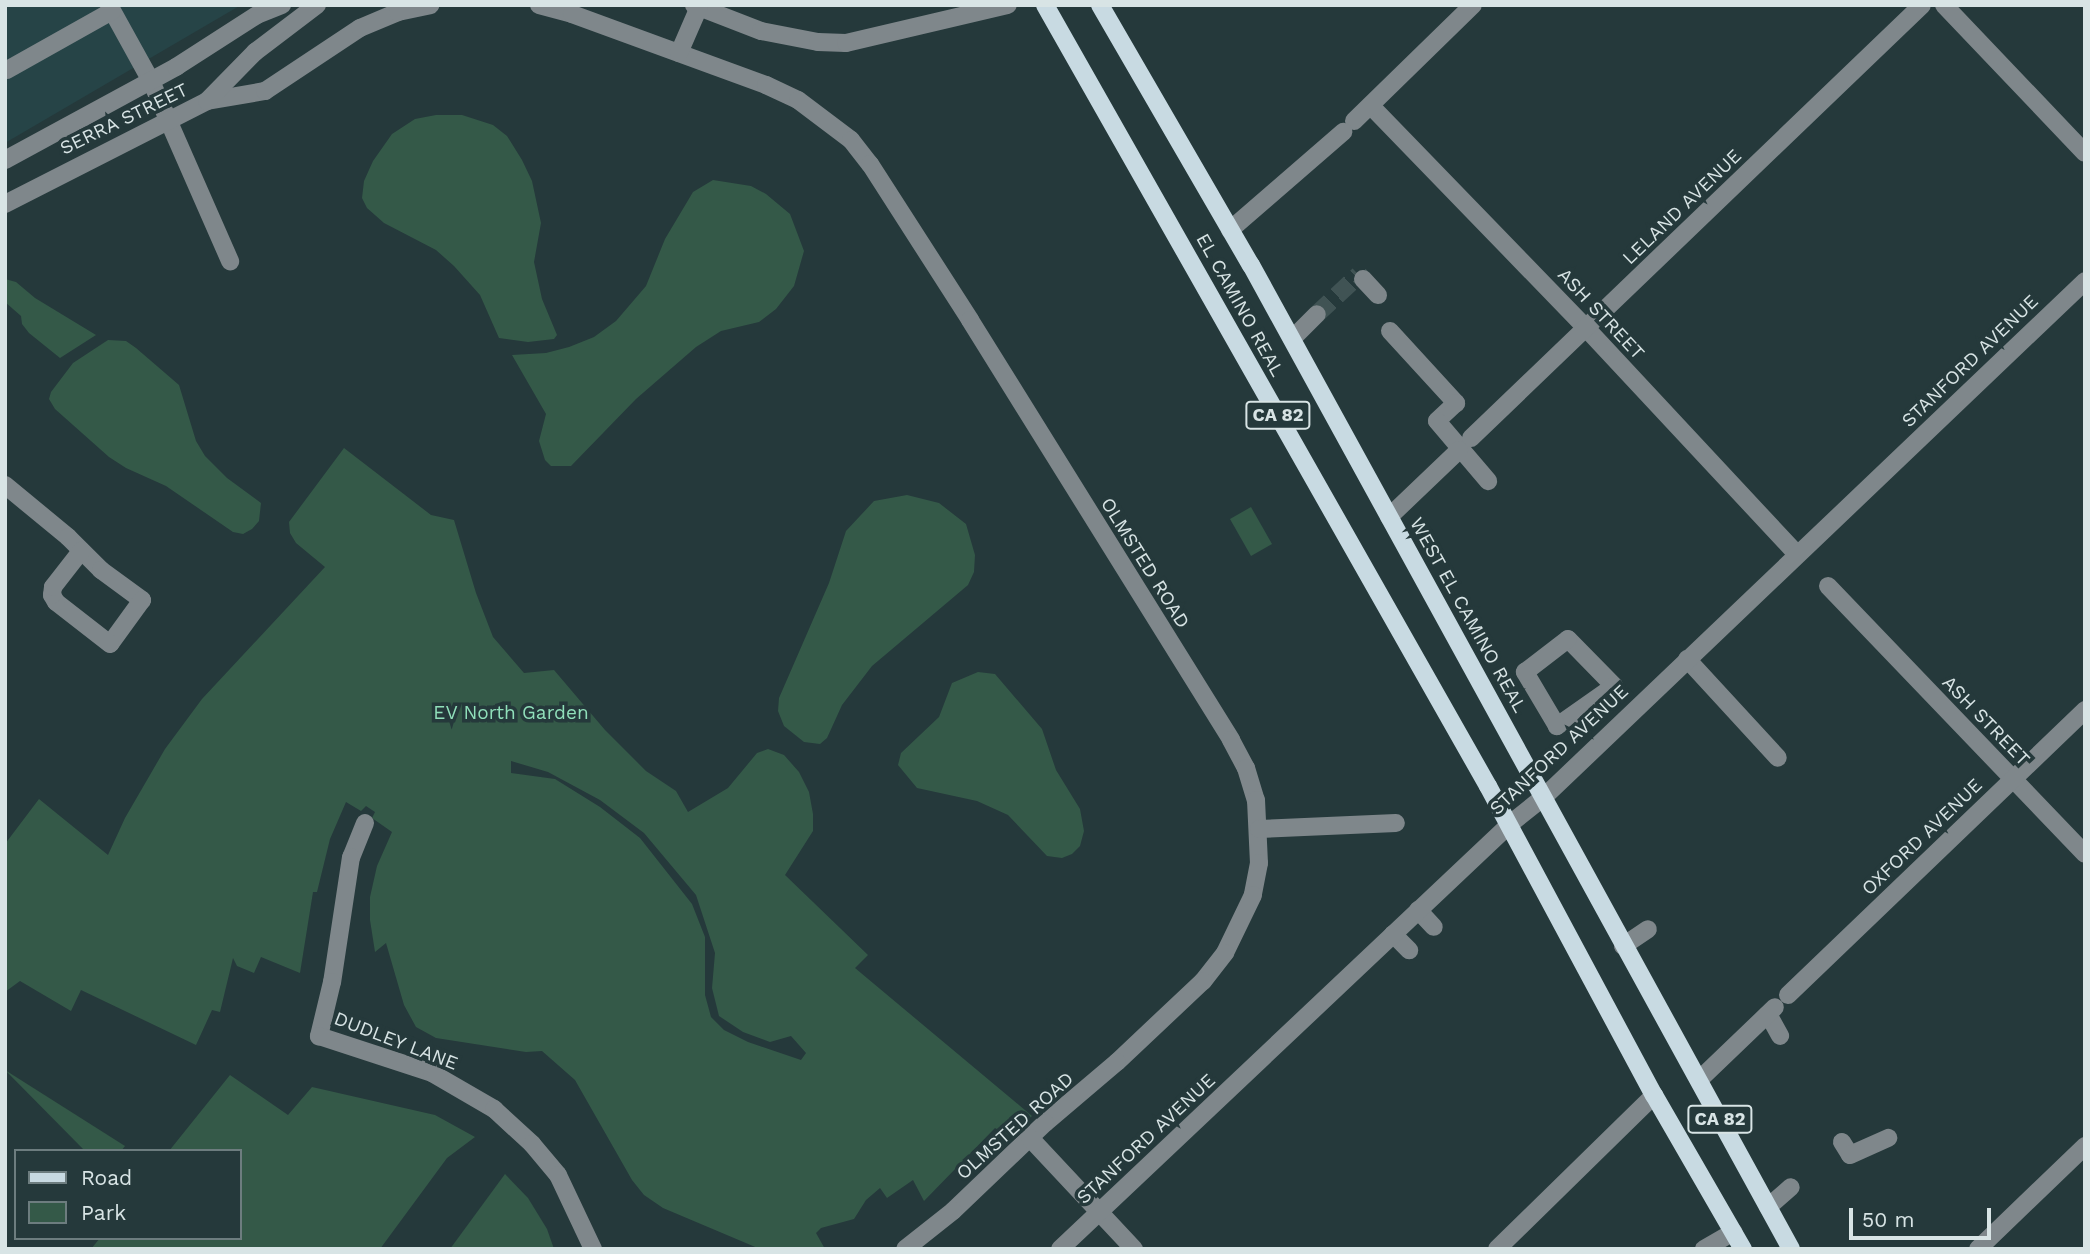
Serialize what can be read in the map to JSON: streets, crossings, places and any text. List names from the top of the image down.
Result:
{
  "streets": {
    "main road": ["EL CAMINO REAL", "CA 82", "WEST EL CAMINO REAL"],
    "street": [
      "SERRA STREET",
      "LELAND AVENUE",
      "ASH STREET",
      "STANFORD AVENUE",
      "OLMSTED ROAD",
      "OXFORD AVENUE",
      "DUDLEY LANE"
    ]
  },
  "crossings": [
    ["LELAND AVENUE", "ASH STREET"],
    ["LELAND AVENUE", "WEST EL CAMINO REAL"],
    ["EL CAMINO REAL", "STANFORD AVENUE"],
    ["EL CAMINO REAL", "CA 82"],
    ["ASH STREET", "STANFORD AVENUE"],
    ["ASH STREET", "OXFORD AVENUE"],
    ["STANFORD AVENUE", "CA 82"],
    ["STANFORD AVENUE", "WEST EL CAMINO REAL"],
    ["WEST EL CAMINO REAL", "OXFORD AVENUE"]
  ],
  "parks": ["EV North Garden"],
  "legend": ["Road", "Park"],
  "scale_bar": "50 m"
}
